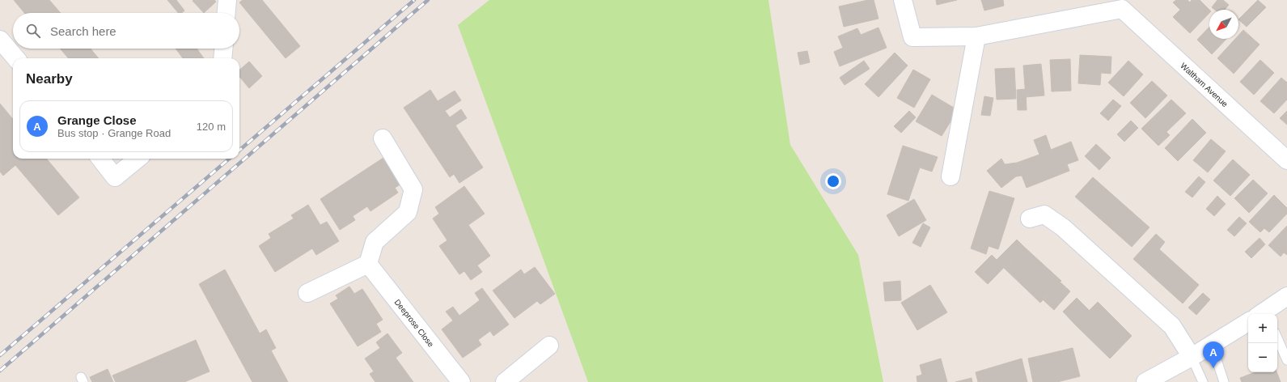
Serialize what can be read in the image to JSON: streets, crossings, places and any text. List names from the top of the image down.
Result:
{
  "streets": {
    "street": ["Waltham Avenue", "Deeprose Close"]
  },
  "north": "bottom left",
  "page": {
    "search": "Search here",
    "heading": "Nearby",
    "list": [
      {
        "mark": "A",
        "name": "Grange Close",
        "note": "Bus stop · Grange Road",
        "value": "120 m"
      }
    ],
    "map_buttons": ["+", "−"],
    "pins": "A"
  }
}
